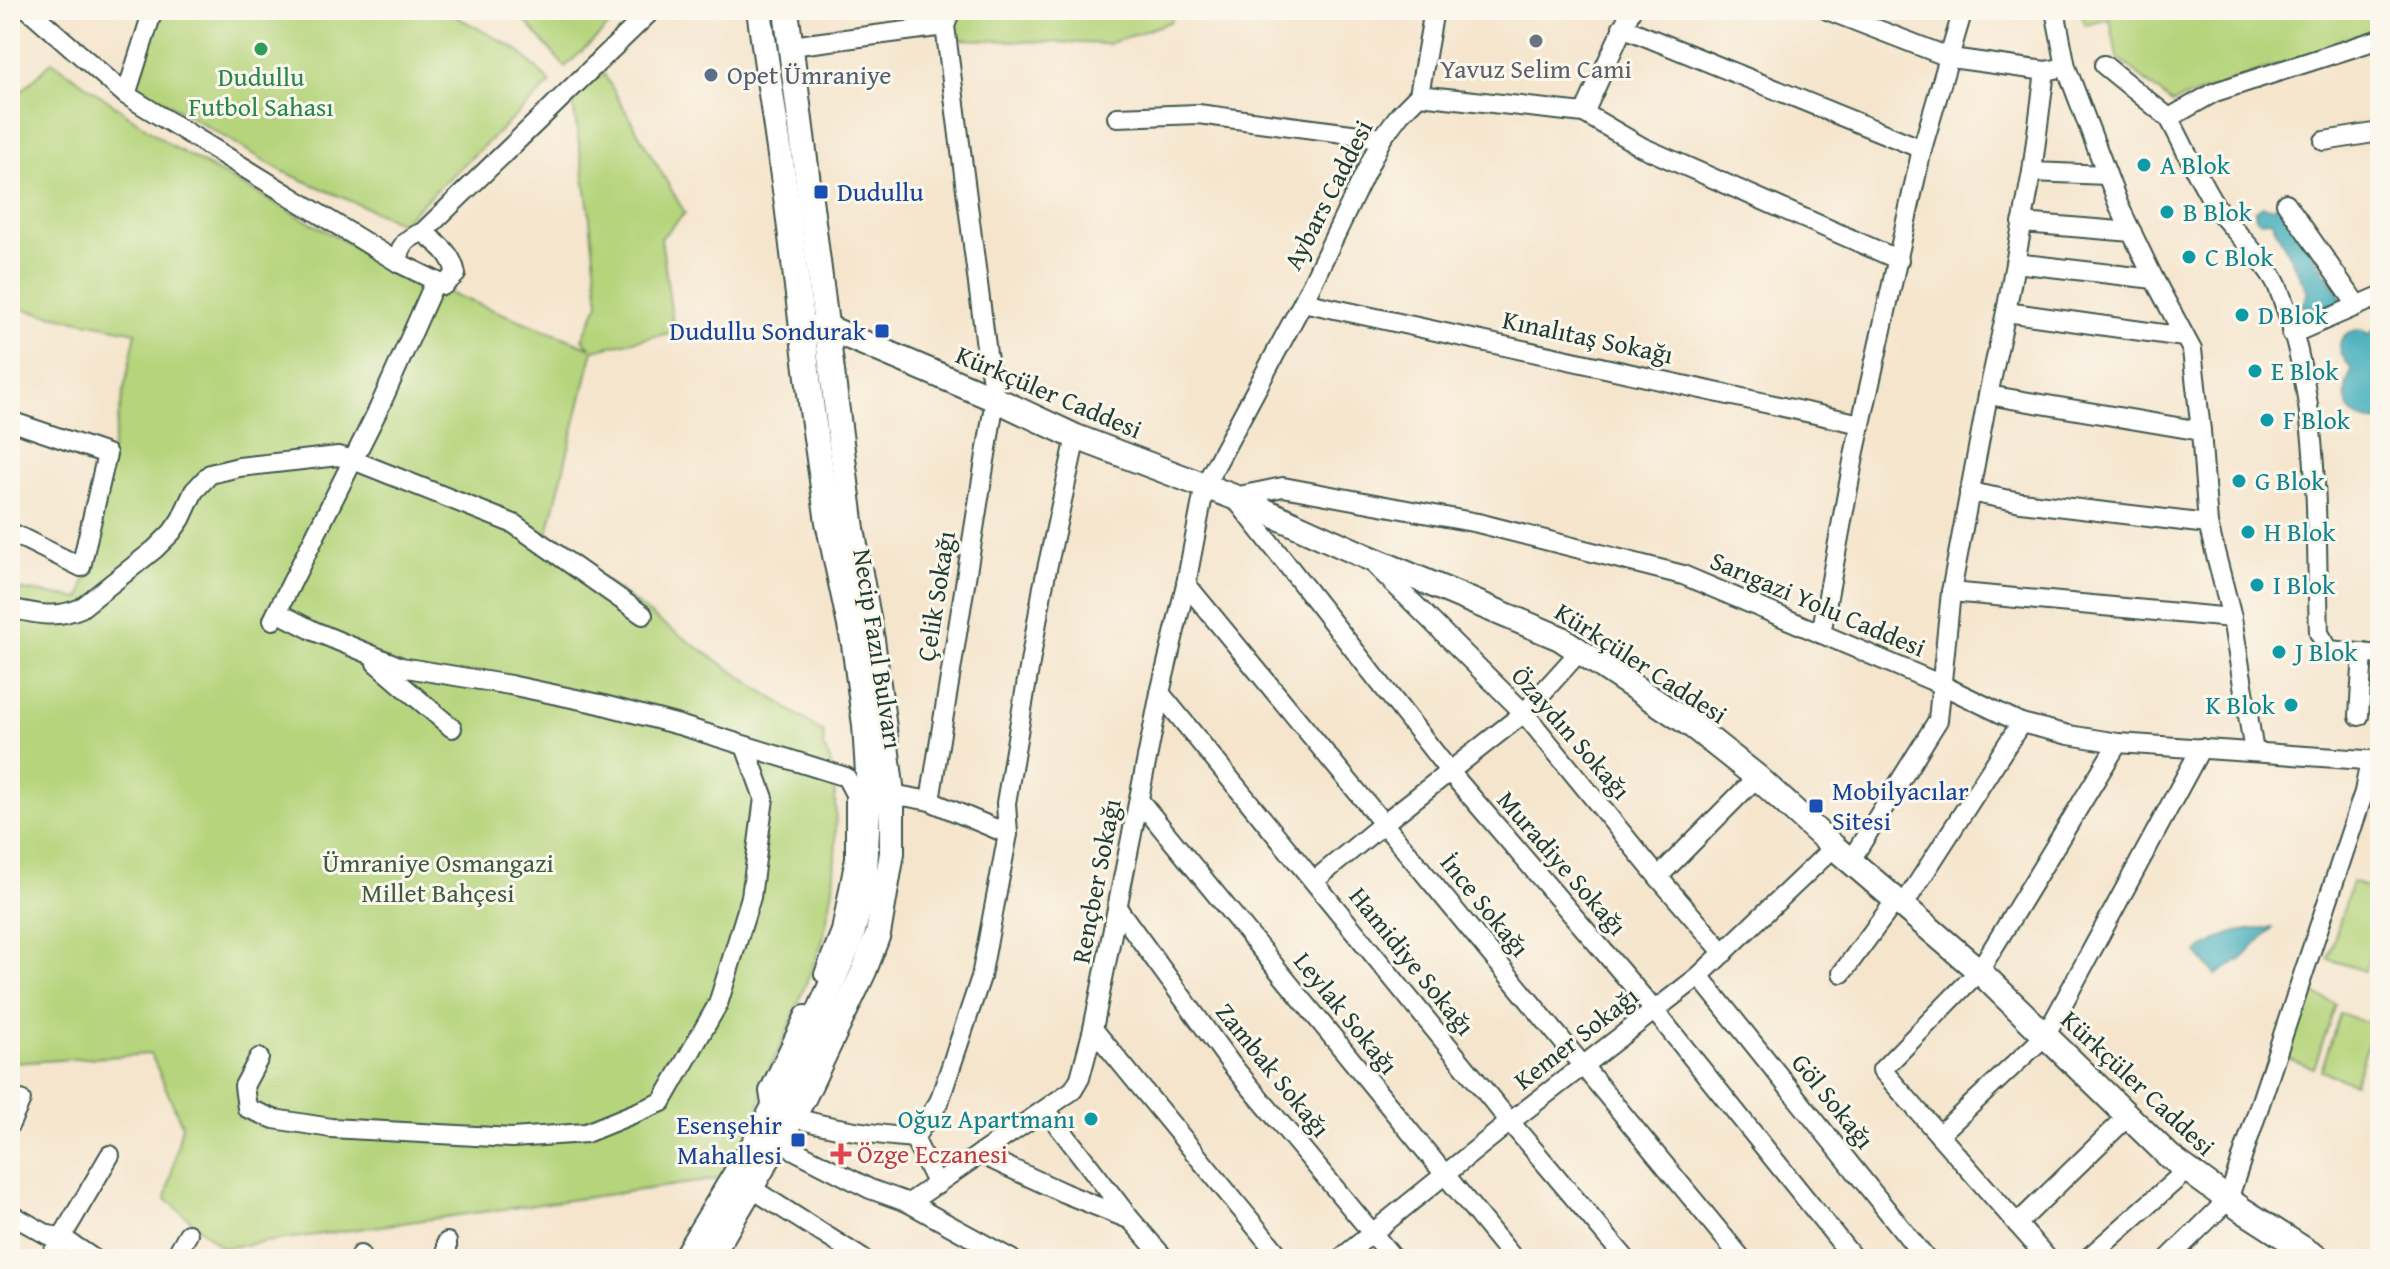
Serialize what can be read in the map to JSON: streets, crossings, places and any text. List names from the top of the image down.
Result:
{
  "streets": {
    "main road": ["Kürkçüler Caddesi", "Necip Fazıl Bulvarı"],
    "street": [
      "Aybars Caddesi",
      "Kınalıtaş Sokağı",
      "Çelik Sokağı",
      "Sarıgazi Yolu Caddesi",
      "Özaydın Sokağı",
      "Muradiye Sokağı",
      "Rençber Sokağı",
      "İnce Sokağı",
      "Hamidiye Sokağı",
      "Leylak Sokağı",
      "Kemer Sokağı",
      "Zambak Sokağı",
      "Göl Sokağı"
    ]
  },
  "crossings": [
    ["Aybars Caddesi", "Kınalıtaş Sokağı"],
    ["Aybars Caddesi", "Kürkçüler Caddesi"],
    ["Aybars Caddesi", "Rençber Sokağı"],
    ["Kürkçüler Caddesi", "Çelik Sokağı"],
    ["Kürkçüler Caddesi", "Sarıgazi Yolu Caddesi"],
    ["Kürkçüler Caddesi", "Necip Fazıl Bulvarı"],
    ["Kürkçüler Caddesi", "Özaydın Sokağı"],
    ["Kürkçüler Caddesi", "Muradiye Sokağı"],
    ["Kürkçüler Caddesi", "Rençber Sokağı"],
    ["Kürkçüler Caddesi", "Kemer Sokağı"],
    ["Sarıgazi Yolu Caddesi", "Muradiye Sokağı"],
    ["Sarıgazi Yolu Caddesi", "Kemer Sokağı"],
    ["Özaydın Sokağı", "Kemer Sokağı"],
    ["Muradiye Sokağı", "Kemer Sokağı"],
    ["Rençber Sokağı", "İnce Sokağı"],
    ["Rençber Sokağı", "Hamidiye Sokağı"],
    ["Rençber Sokağı", "Leylak Sokağı"],
    ["Rençber Sokağı", "Zambak Sokağı"],
    ["İnce Sokağı", "Kemer Sokağı"],
    ["Hamidiye Sokağı", "Kemer Sokağı"],
    ["Leylak Sokağı", "Kemer Sokağı"],
    ["Kemer Sokağı", "Zambak Sokağı"],
    ["Kemer Sokağı", "Göl Sokağı"]
  ],
  "parks": ["Ümraniye Osmangazi Millet Bahçesi"],
  "places": {
    "other": [
      "Yavuz Selim Cami",
      "Dudullu Futbol Sahası",
      "Opet Ümraniye",
      "A Blok",
      "B Blok",
      "C Blok",
      "D Blok",
      "E Blok",
      "F Blok",
      "G Blok",
      "H Blok",
      "I Blok",
      "J Blok",
      "K Blok",
      "Oğuz Apartmanı"
    ],
    "transit": [
      "Dudullu",
      "Dudullu Sondurak",
      "Mobilyacılar Sitesi",
      "Esenşehir Mahallesi"
    ],
    "health": ["Özge Eczanesi"]
  }
}
